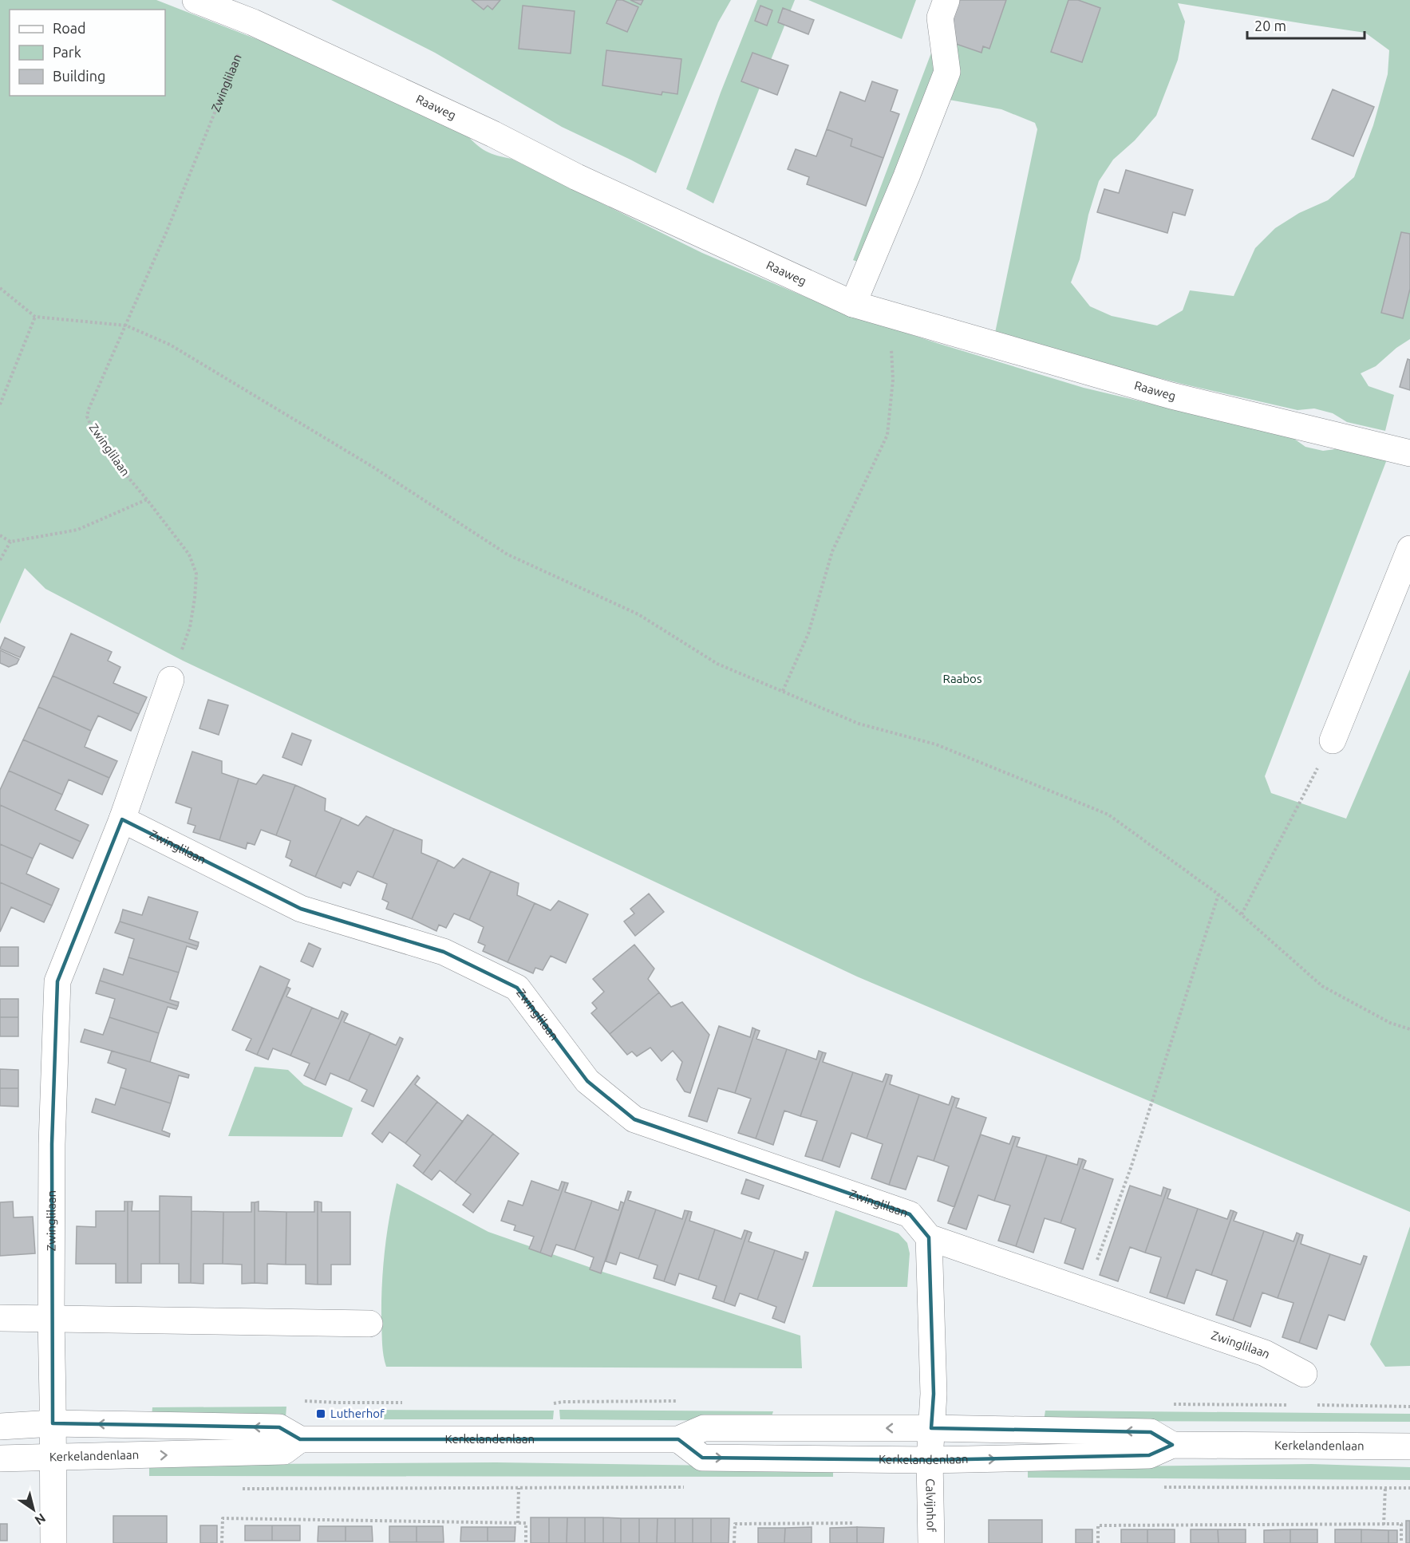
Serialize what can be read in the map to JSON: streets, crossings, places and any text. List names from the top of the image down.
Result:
{
  "streets": {
    "street": [
      "Zwinglilaan",
      "Raaweg",
      "Kerkelandenlaan",
      "Calvijnhof"
    ]
  },
  "crossings": [
    ["Zwinglilaan", "Raaweg"],
    ["Kerkelandenlaan", "Calvijnhof"]
  ],
  "parks": ["Raabos"],
  "places": {
    "transit": ["Lutherhof"]
  },
  "legend": ["Road", "Park", "Building"],
  "scale_bar": "20 m",
  "north": "bottom right"
}
